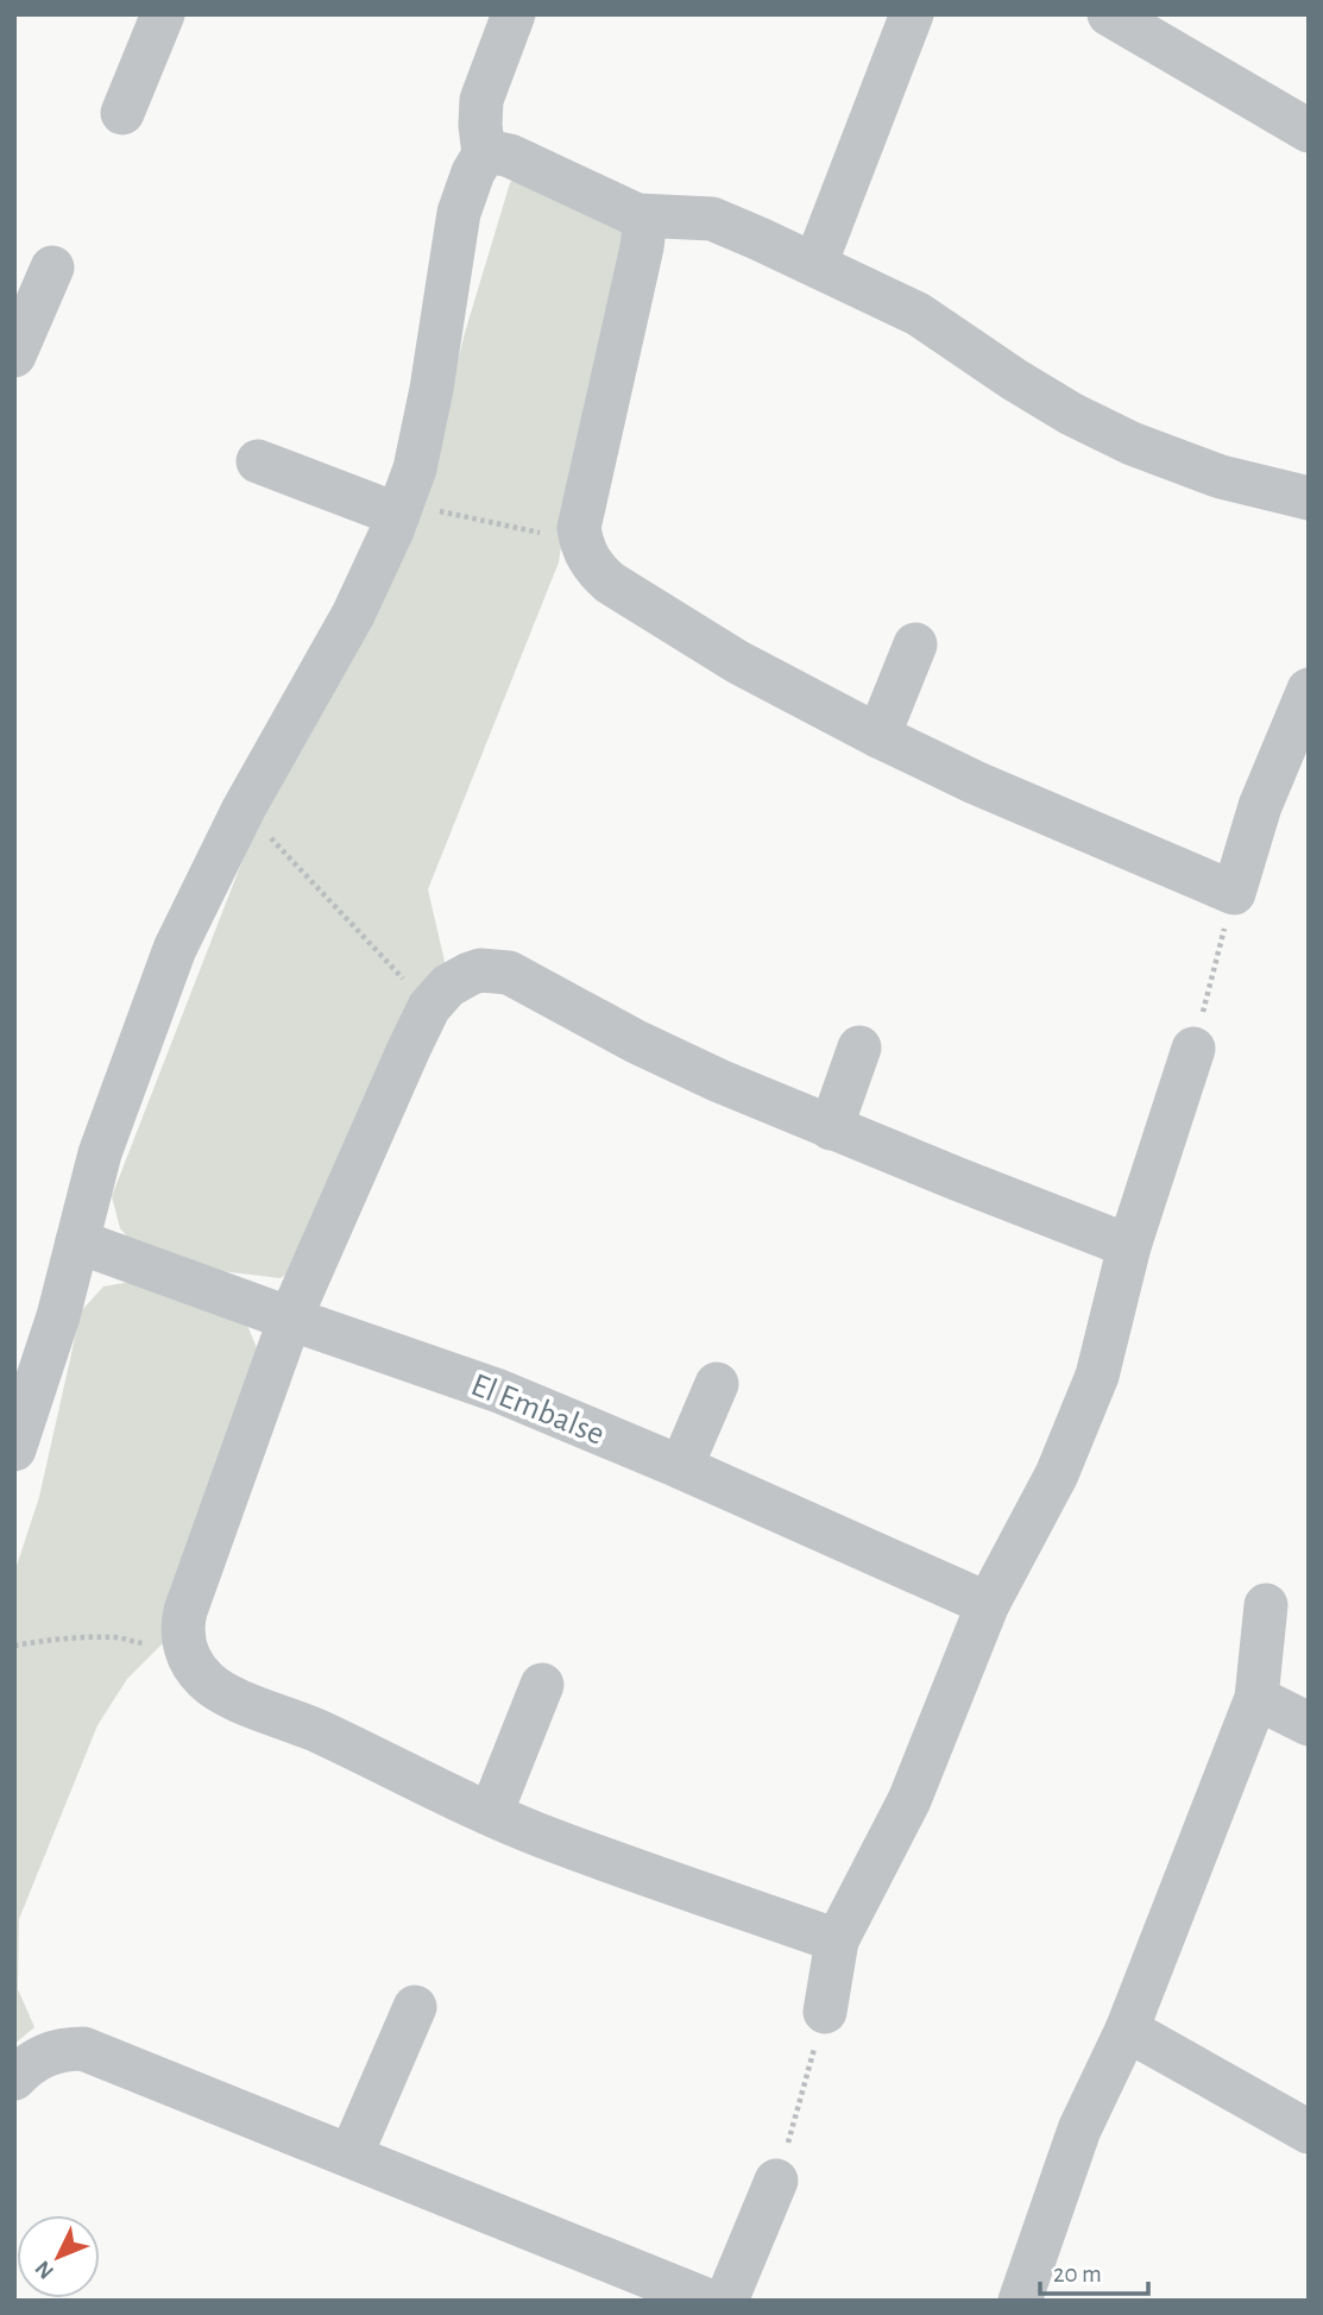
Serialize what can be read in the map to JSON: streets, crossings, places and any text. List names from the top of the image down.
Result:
{
  "streets": {
    "street": ["El Embalse"]
  },
  "scale_bar": "20 m",
  "north": "bottom left"
}
